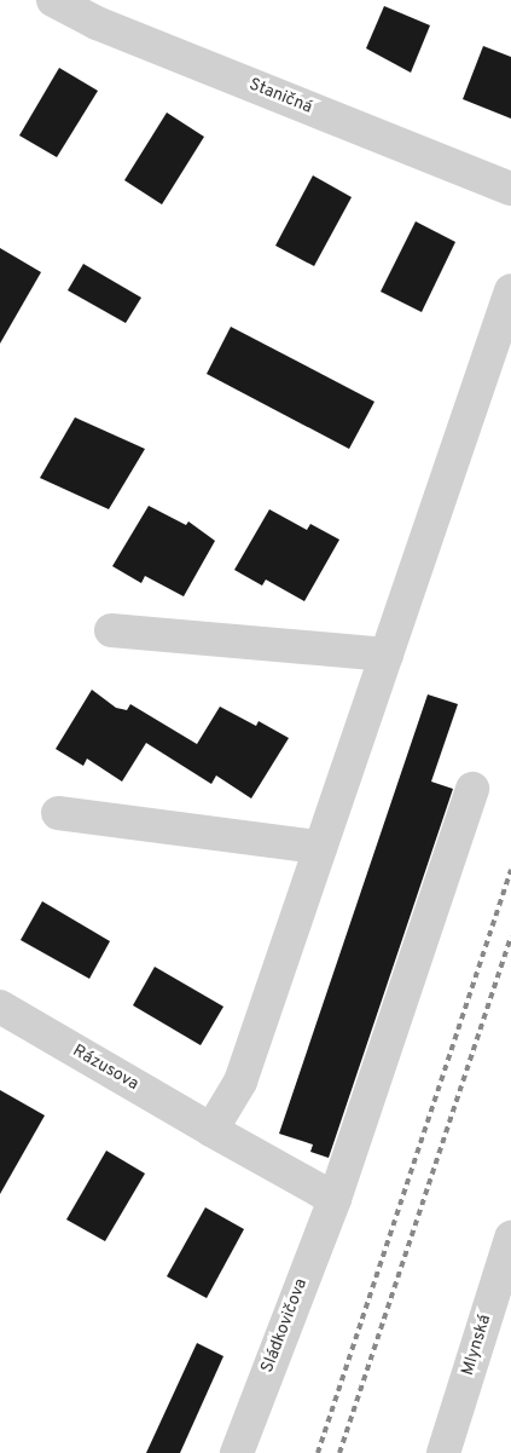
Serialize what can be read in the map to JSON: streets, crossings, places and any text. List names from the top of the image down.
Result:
{
  "streets": {
    "street": [
      "Staničná",
      "Rázusova",
      "Sládkovičova",
      "Mlynská"
    ]
  },
  "crossings": [
    ["Rázusova", "Sládkovičova"]
  ]
}
